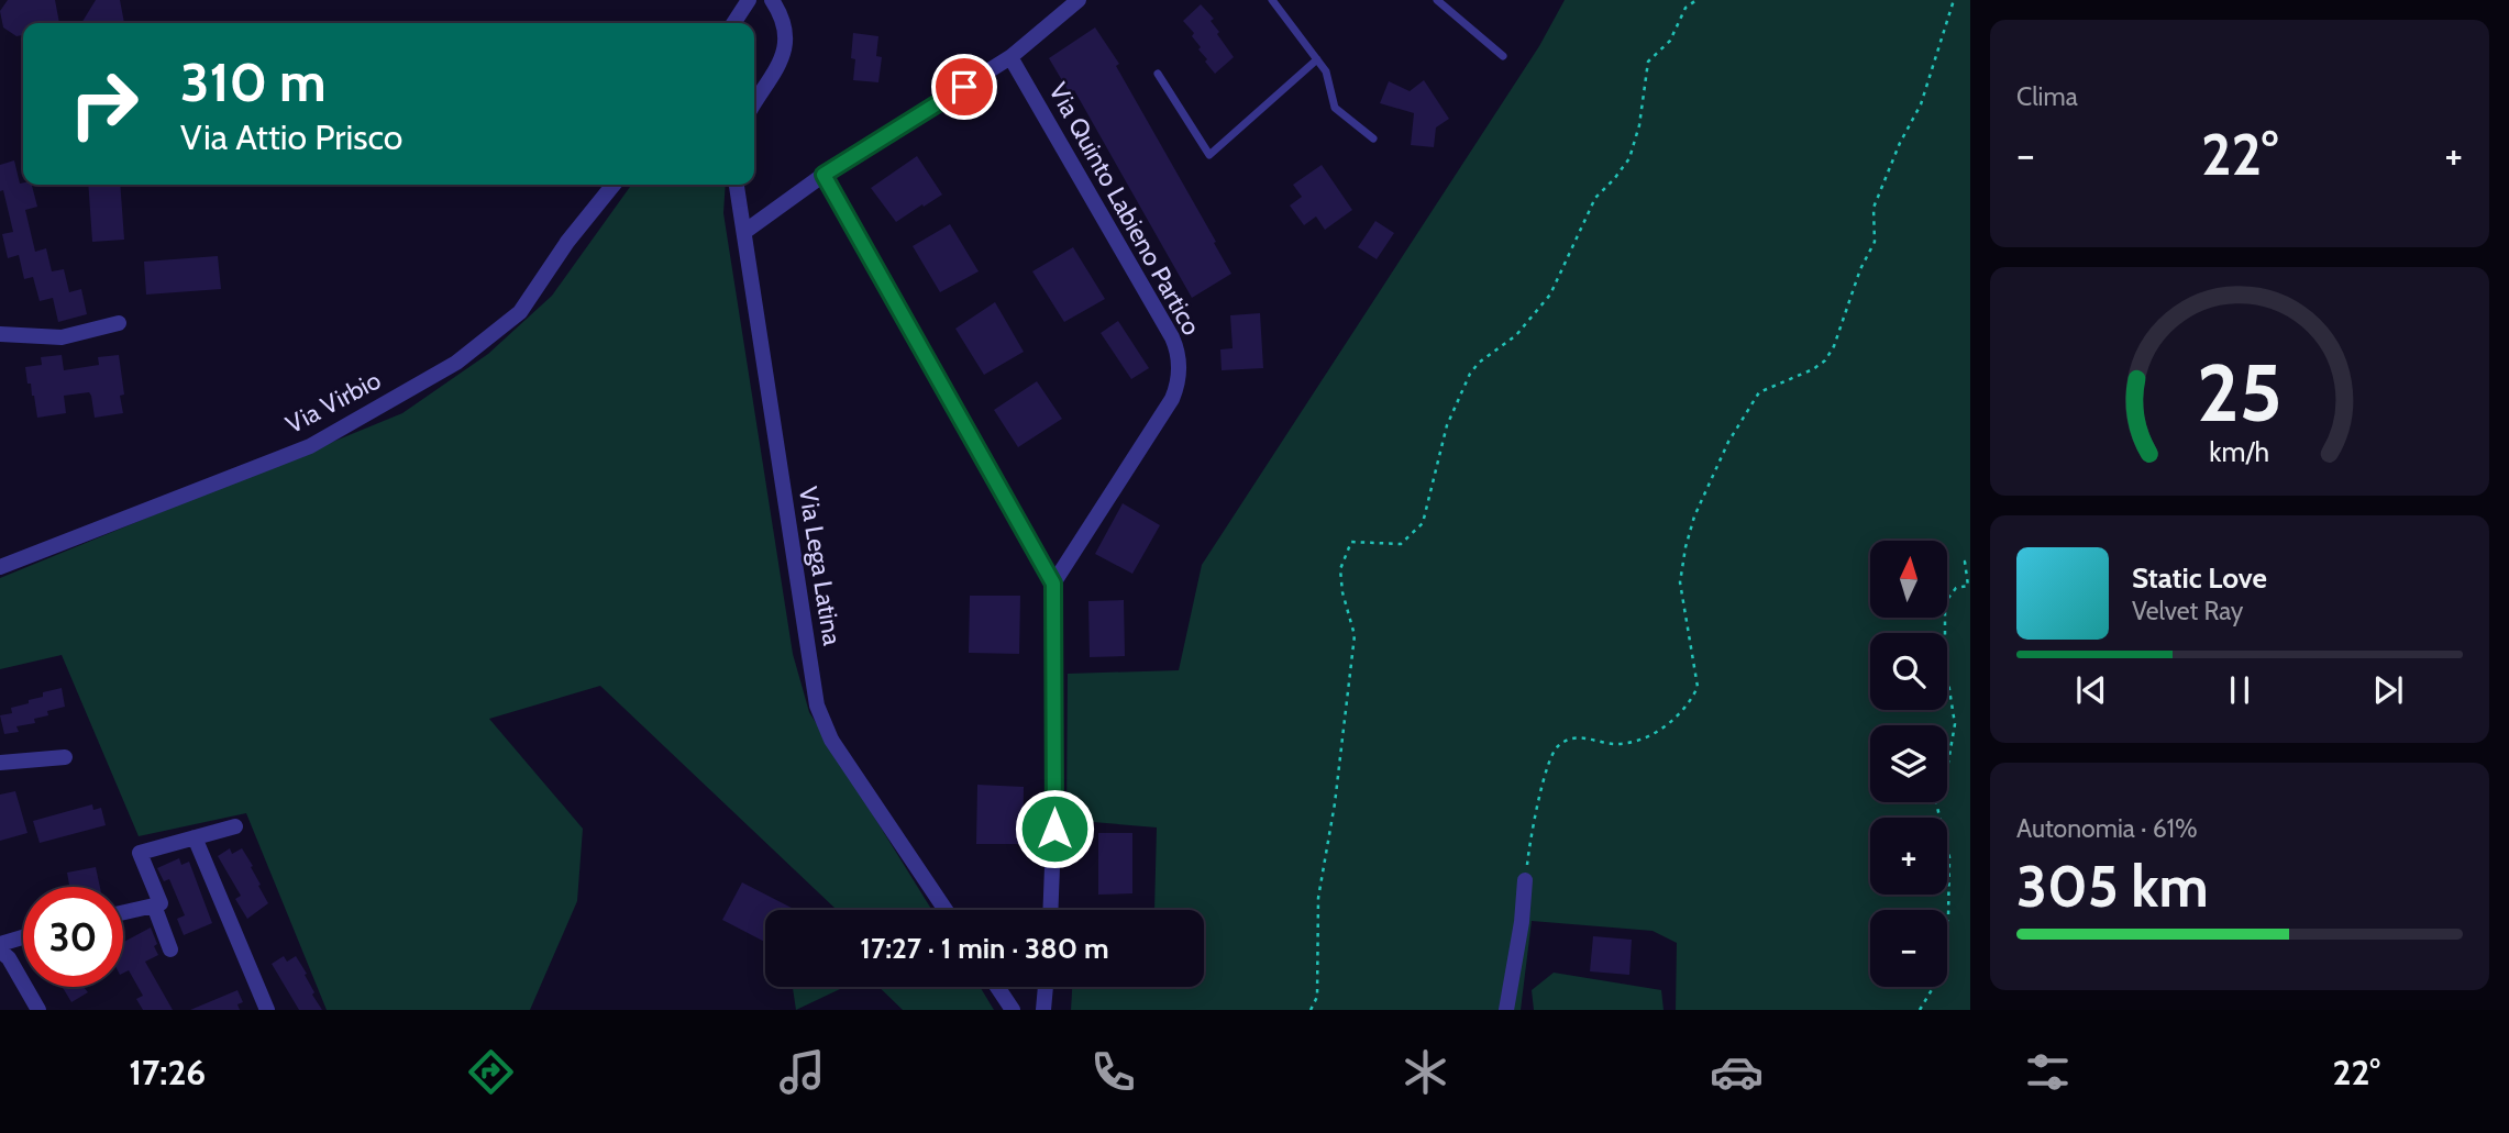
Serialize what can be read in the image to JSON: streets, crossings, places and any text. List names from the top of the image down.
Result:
{
  "streets": {
    "street": ["Via Quinto Labieno Partico", "Via Virbio", "Via Lega Latina"]
  },
  "north": "top",
  "page": {
    "tile": [
      "Clima",
      ["Autonomia · 61%", "305 km"]
    ],
    "turn": ["310 m", "Via Attio Prisco"],
    "heat": ["−", "22°", "+"],
    "map_buttons": ["+", "−"],
    "song": ["Static Love", "Velvet Ray"],
    "limit": "30",
    "trip": "17:27 · 1 min · 380 m",
    "tabs": ["17:26", "22°"],
    "gauge": ["25", "km/h"]
  }
}
